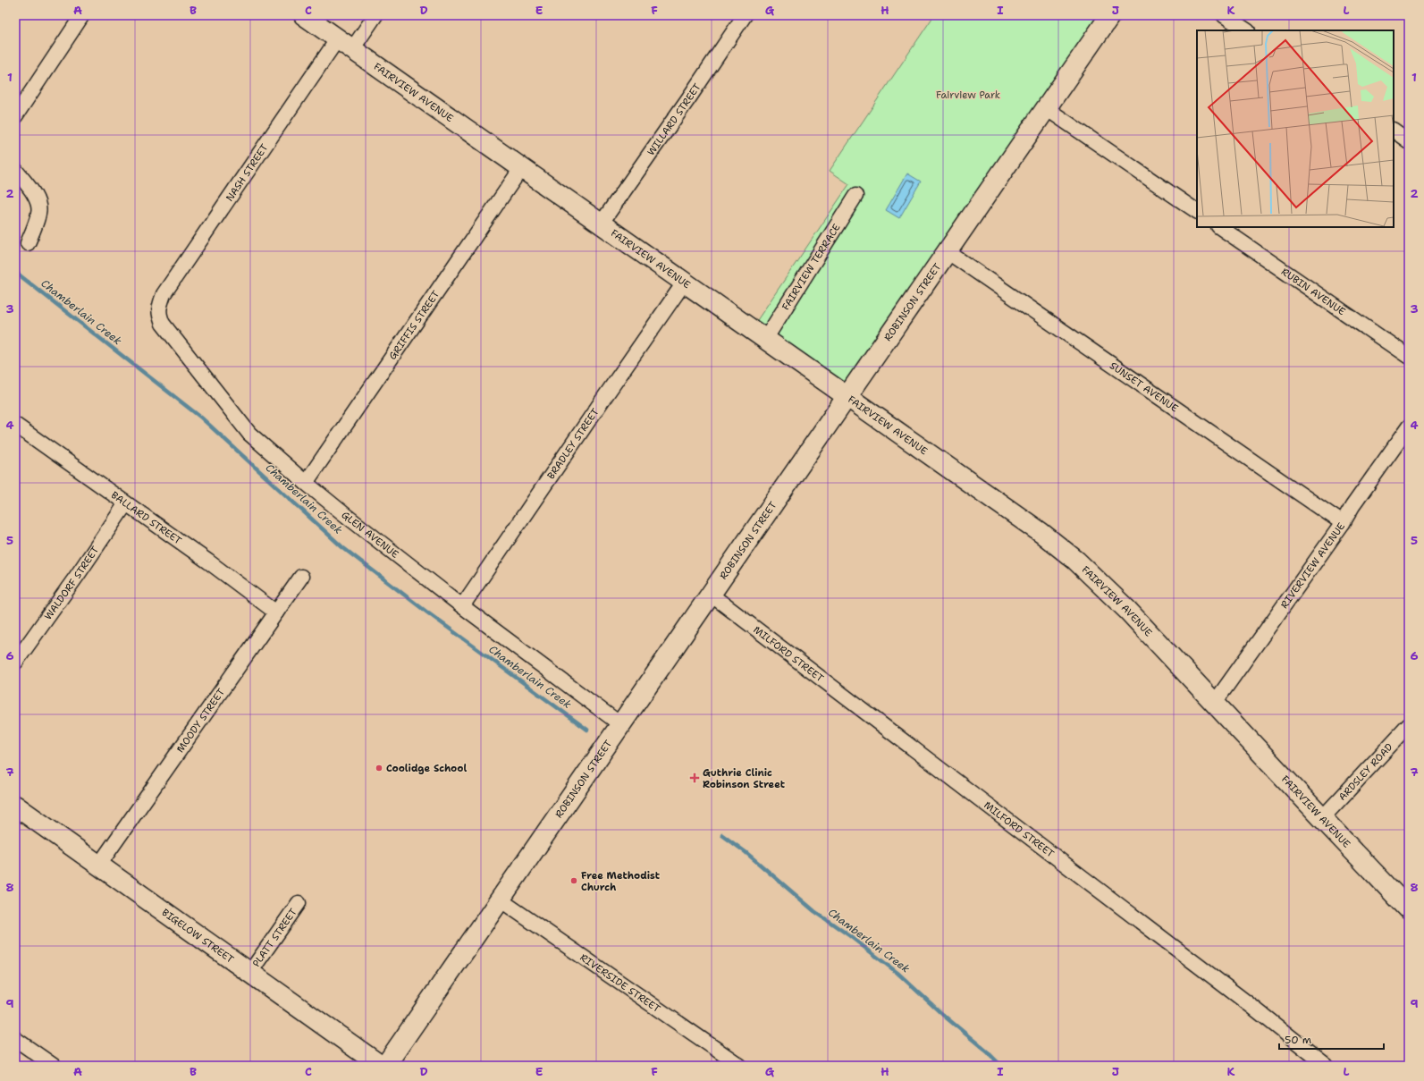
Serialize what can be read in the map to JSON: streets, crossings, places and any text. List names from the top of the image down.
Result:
{
  "streets": {
    "street": [
      "FAIRVIEW AVENUE",
      "WILLARD STREET",
      "NASH STREET",
      "FAIRVIEW TERRACE",
      "RUBIN AVENUE",
      "ROBINSON STREET",
      "GRIFFIS STREET",
      "SUNSET AVENUE",
      "BRADLEY STREET",
      "BALLARD STREET",
      "GLEN AVENUE",
      "RIVERVIEW AVENUE",
      "WALDORF STREET",
      "MILFORD STREET",
      "MOODY STREET",
      "ARDSLEY ROAD",
      "BIGELOW STREET",
      "PLATT STREET",
      "RIVERSIDE STREET"
    ]
  },
  "crossings": [
    ["FAIRVIEW AVENUE", "WILLARD STREET"],
    ["FAIRVIEW AVENUE", "NASH STREET"],
    ["FAIRVIEW AVENUE", "FAIRVIEW TERRACE"],
    ["FAIRVIEW AVENUE", "ROBINSON STREET"],
    ["FAIRVIEW AVENUE", "GRIFFIS STREET"],
    ["FAIRVIEW AVENUE", "BRADLEY STREET"],
    ["FAIRVIEW AVENUE", "RIVERVIEW AVENUE"],
    ["FAIRVIEW AVENUE", "ARDSLEY ROAD"],
    ["NASH STREET", "GLEN AVENUE"],
    ["ROBINSON STREET", "SUNSET AVENUE"],
    ["ROBINSON STREET", "GLEN AVENUE"],
    ["ROBINSON STREET", "MILFORD STREET"],
    ["ROBINSON STREET", "RIVERSIDE STREET"],
    ["GRIFFIS STREET", "GLEN AVENUE"],
    ["SUNSET AVENUE", "RIVERVIEW AVENUE"],
    ["BRADLEY STREET", "GLEN AVENUE"],
    ["BALLARD STREET", "WALDORF STREET"],
    ["BALLARD STREET", "MOODY STREET"],
    ["MOODY STREET", "BIGELOW STREET"],
    ["BIGELOW STREET", "PLATT STREET"]
  ],
  "water": ["Chamberlain Creek"],
  "parks": ["Fairview Park"],
  "places": {
    "other": ["Coolidge School", "Free Methodist Church"],
    "health": ["Guthrie Clinic Robinson Street"]
  },
  "scale_bar": "50 m",
  "grid": {
    "columns": [
      "A",
      "B",
      "C",
      "D",
      "E",
      "F",
      "G",
      "H",
      "I",
      "J",
      "K",
      "L"
    ],
    "rows": [
      "1",
      "2",
      "3",
      "4",
      "5",
      "6",
      "7",
      "8",
      "9"
    ]
  }
}
